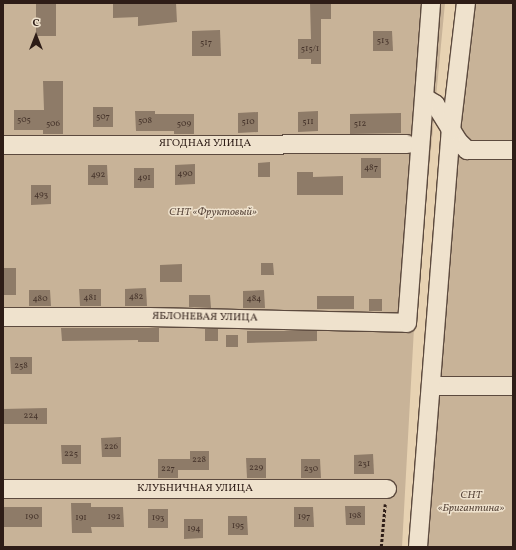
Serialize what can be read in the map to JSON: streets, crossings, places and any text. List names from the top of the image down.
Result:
{
  "streets": {
    "street": ["ЯГОДНАЯ УЛИЦА", "ЯБЛОНЕВАЯ УЛИЦА", "КЛУБНИЧНАЯ УЛИЦА"]
  },
  "parks": ["СНТ «Фруктовый»", "СНТ «Бригантина»"],
  "house_numbers": [
    "513",
    "517",
    "515/1",
    "507",
    "505",
    "508",
    "510",
    "511",
    "506",
    "509",
    "512",
    "487",
    "490",
    "492",
    "491",
    "493",
    "482",
    "481",
    "480",
    "484",
    "258",
    "224",
    "226",
    "225",
    "228",
    "231",
    "229",
    "227",
    "230",
    "198",
    "190",
    "192",
    "197",
    "191",
    "193",
    "195",
    "194"
  ],
  "north": "top"
}
